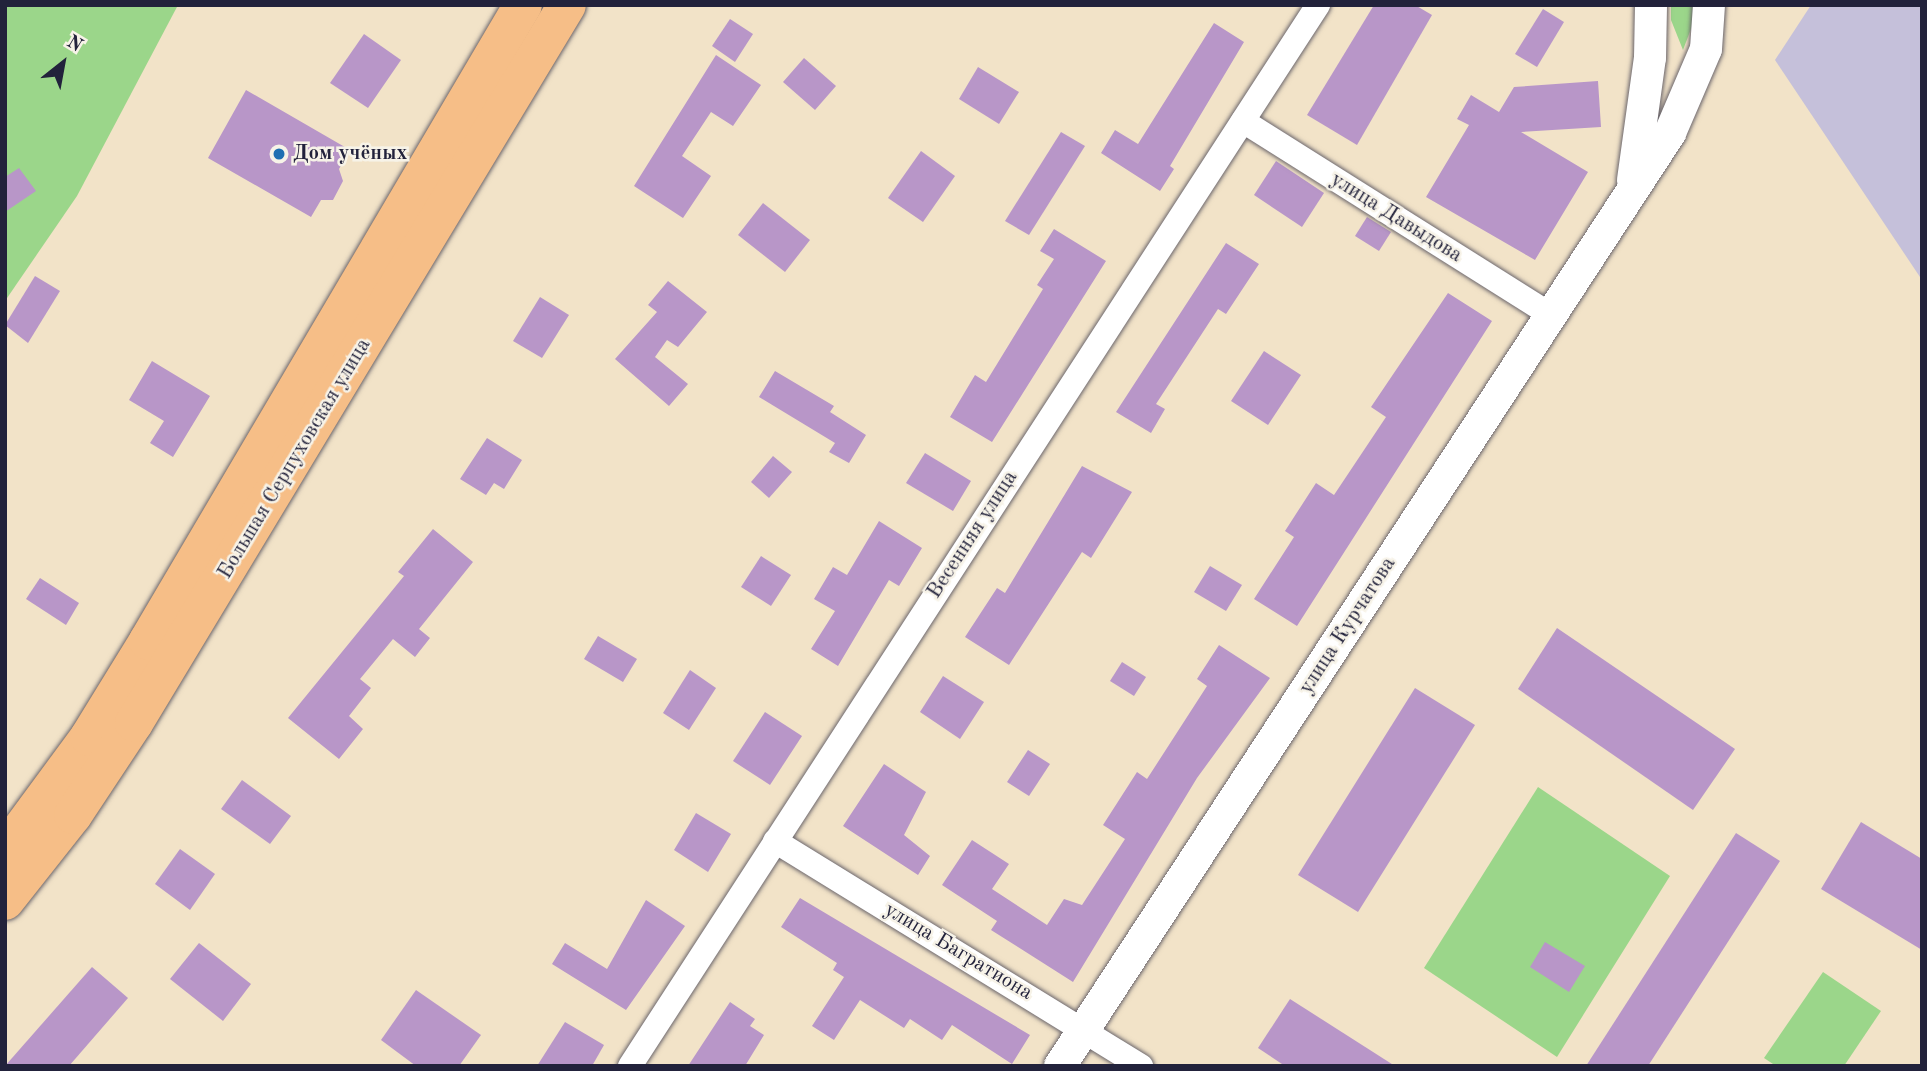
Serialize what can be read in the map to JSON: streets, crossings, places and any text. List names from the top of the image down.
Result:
{
  "streets": {
    "main road": ["Большая Серпуховская улица"],
    "street": [
      "улица Давыдова",
      "Весенняя улица",
      "улица Курчатова",
      "улица Багратиона"
    ]
  },
  "crossings": [
    ["улица Давыдова", "Весенняя улица"],
    ["улица Давыдова", "улица Курчатова"],
    ["Весенняя улица", "улица Багратиона"],
    ["улица Курчатова", "улица Багратиона"]
  ],
  "places": ["Дом учёных"],
  "north": "top right"
}
